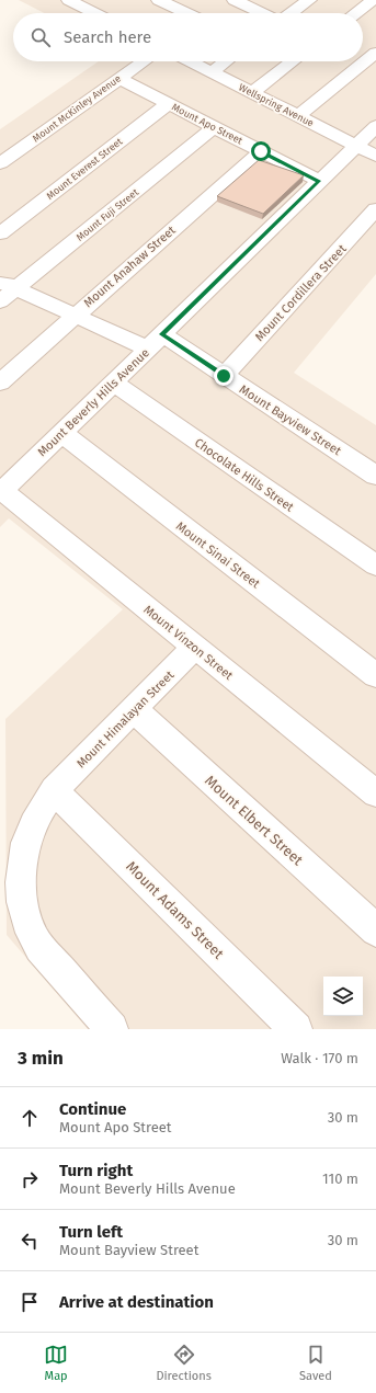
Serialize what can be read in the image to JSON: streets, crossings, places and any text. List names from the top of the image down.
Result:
{
  "streets": {
    "street": [
      "Wellspring Avenue",
      "Mount McKinley Avenue",
      "Mount Apo Street",
      "Mount Everest Street",
      "Mount Fuji Street",
      "Mount Anahaw Street",
      "Mount Cordillera Street",
      "Mount Beverly Hills Avenue",
      "Mount Bayview Street",
      "Chocolate Hills Street",
      "Mount Sinai Street",
      "Mount Vinzon Street",
      "Mount Himalayan Street",
      "Mount Elbert Street",
      "Mount Adams Street"
    ]
  },
  "crossings": [
    ["Wellspring Avenue", "Mount Beverly Hills Avenue"],
    ["Mount McKinley Avenue", "Mount Apo Street"],
    ["Mount Apo Street", "Mount Everest Street"],
    ["Mount Apo Street", "Mount Fuji Street"],
    ["Mount Apo Street", "Mount Anahaw Street"],
    ["Mount Apo Street", "Mount Beverly Hills Avenue"],
    ["Mount Fuji Street", "Mount Bayview Street"],
    ["Mount Anahaw Street", "Mount Bayview Street"],
    ["Mount Cordillera Street", "Mount Bayview Street"],
    ["Mount Beverly Hills Avenue", "Mount Bayview Street"],
    ["Mount Beverly Hills Avenue", "Chocolate Hills Street"],
    ["Mount Beverly Hills Avenue", "Mount Sinai Street"],
    ["Mount Beverly Hills Avenue", "Mount Vinzon Street"],
    ["Mount Vinzon Street", "Mount Himalayan Street"],
    ["Mount Himalayan Street", "Mount Elbert Street"],
    ["Mount Himalayan Street", "Mount Adams Street"]
  ],
  "page": {
    "search": "Search here",
    "heading": ["3 min", "Walk · 170 m"],
    "list": [
      ["Continue", "Mount Apo Street", "30 m"],
      ["Turn right", "Mount Beverly Hills Avenue", "110 m"],
      ["Turn left", "Mount Bayview Street", "30 m"],
      "Arrive at destination"
    ],
    "nav": ["Map", "Directions", "Saved"]
  }
}
